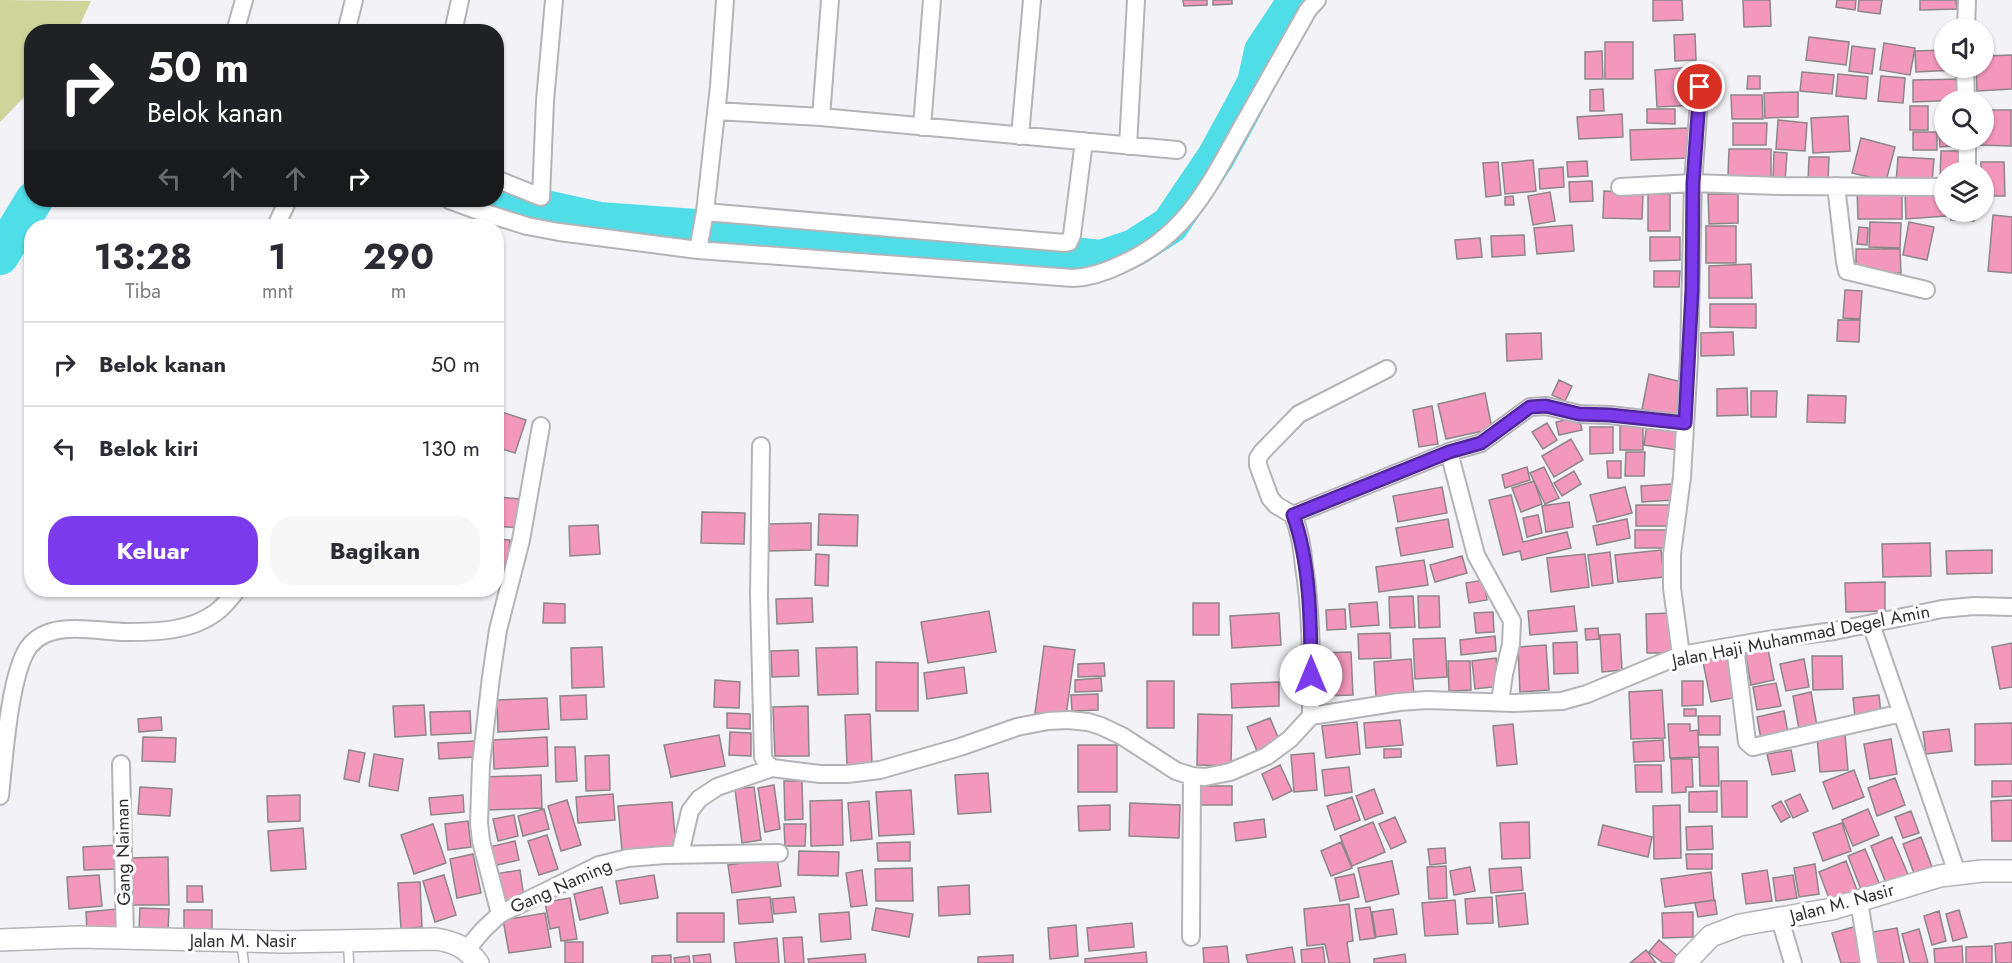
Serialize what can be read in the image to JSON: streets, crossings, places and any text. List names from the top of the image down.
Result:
{
  "streets": {
    "street": [
      "Jalan Haji Muhammad Degel Amin",
      "Gang Naiman",
      "Gang Naming",
      "Jalan M. Nasir"
    ]
  },
  "crossings": [
    ["Gang Naiman", "Jalan M. Nasir"],
    ["Gang Naming", "Jalan M. Nasir"]
  ],
  "page": {
    "turn": ["50 m", "Belok kanan"],
    "eta": [
      "13:28",
      "Tiba",
      "1",
      "mnt",
      "290",
      "m"
    ],
    "list": [
      {
        "name": "Belok kanan",
        "value": "50 m"
      },
      {
        "name": "Belok kiri",
        "value": "130 m"
      }
    ],
    "buttons": ["Keluar", "Bagikan"]
  }
}
